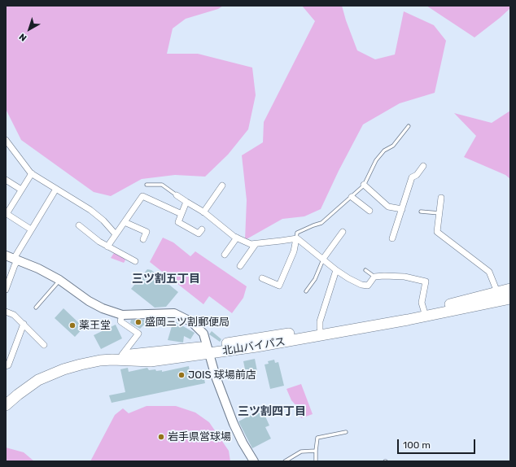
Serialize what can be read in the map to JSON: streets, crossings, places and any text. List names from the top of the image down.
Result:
{
  "streets": {
    "highway": ["北山バイパス"]
  },
  "districts": ["三ツ割五丁目", "三ツ割四丁目"],
  "places": [
    "盛岡三ツ割郵便局",
    "薬王堂",
    "JOIS 球場前店",
    "岩手県営球場"
  ],
  "scale_bar": "100 m",
  "north": "bottom left"
}
